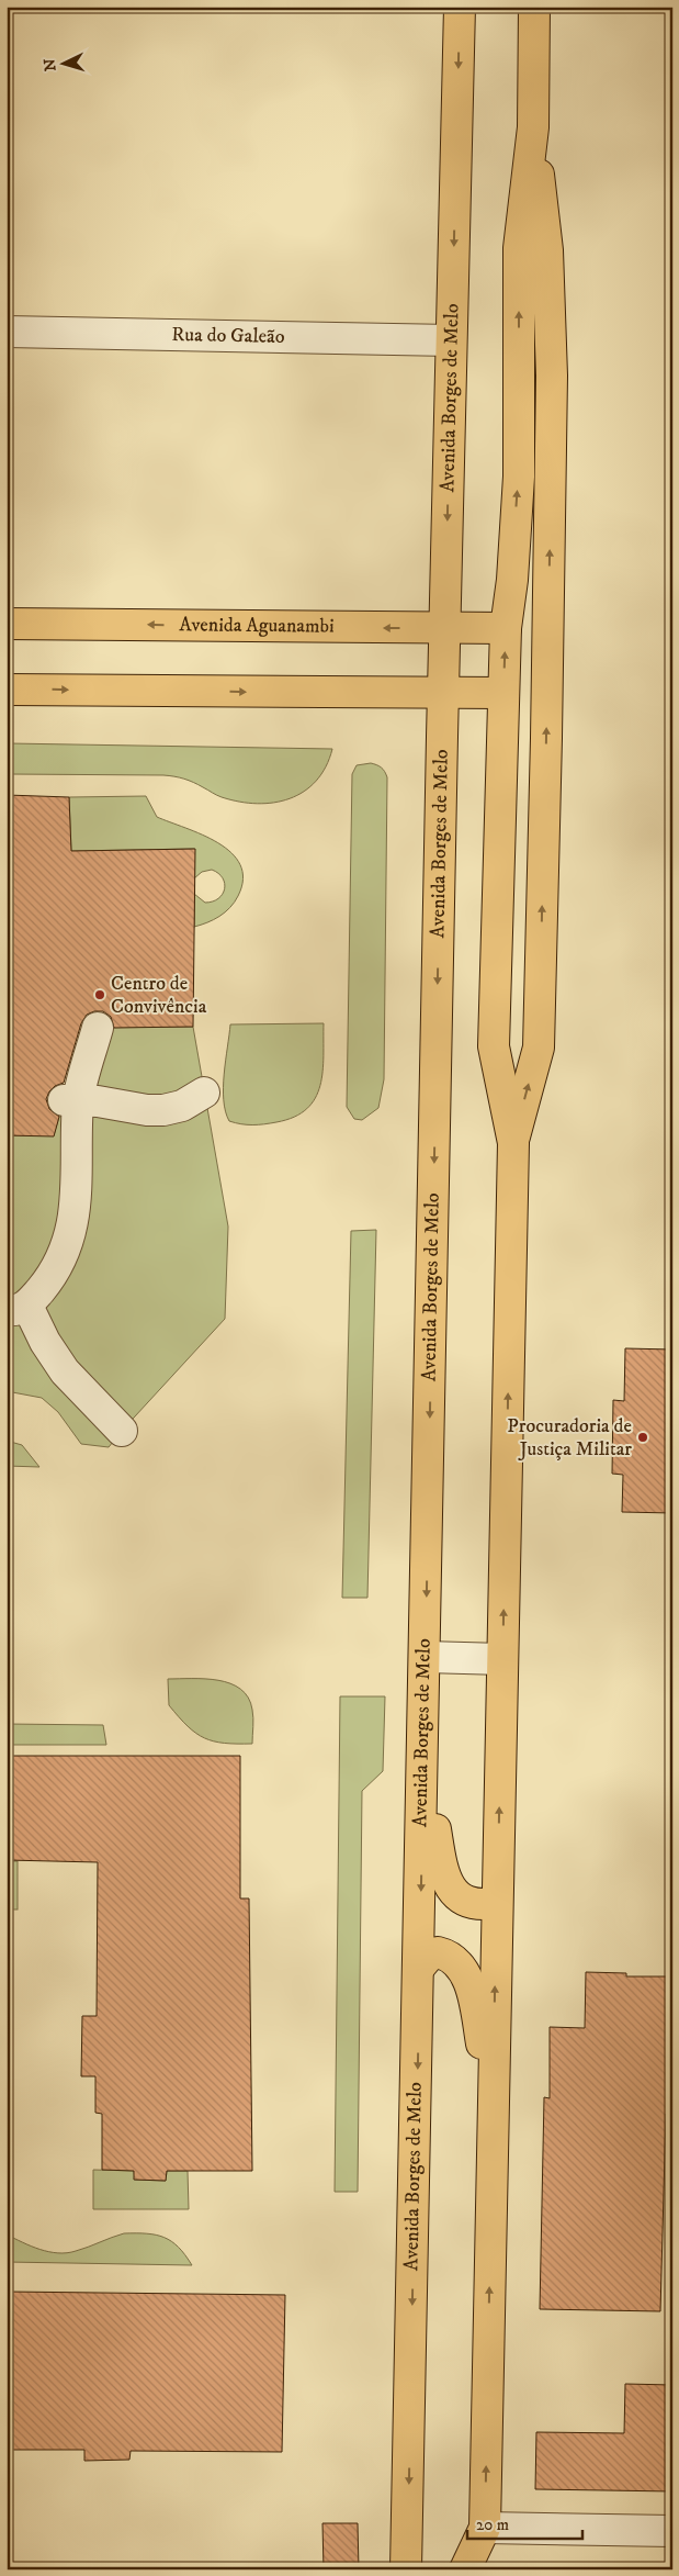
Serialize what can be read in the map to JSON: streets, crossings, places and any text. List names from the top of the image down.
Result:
{
  "streets": {
    "main road": ["Avenida Borges de Melo", "Avenida Aguanambi"],
    "street": ["Rua do Galeão"]
  },
  "crossings": [
    ["Rua do Galeão", "Avenida Borges de Melo"],
    ["Avenida Borges de Melo", "Avenida Aguanambi"]
  ],
  "places": ["Centro de Convivência", "Procuradoria de Justiça Militar"],
  "scale_bar": "20 m",
  "north": "left"
}
